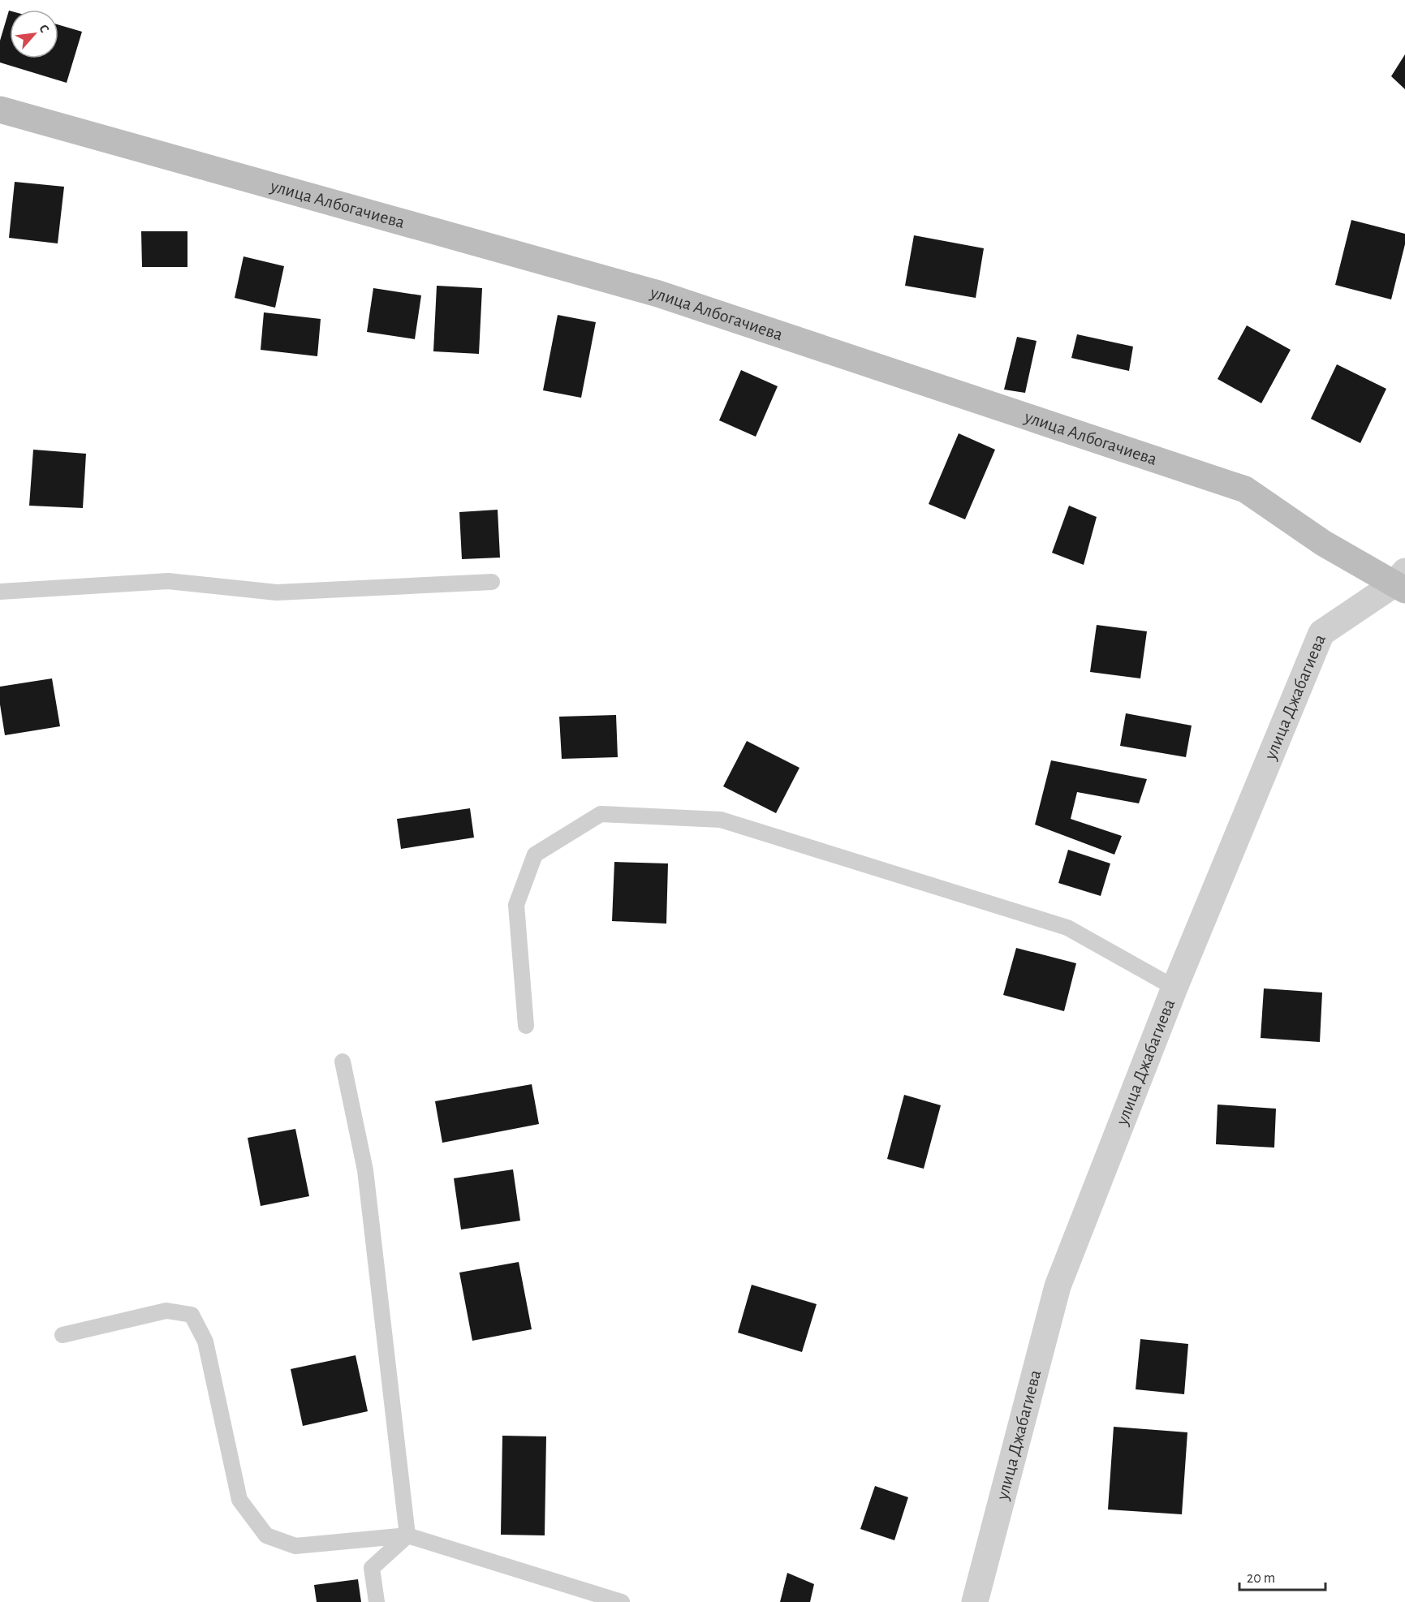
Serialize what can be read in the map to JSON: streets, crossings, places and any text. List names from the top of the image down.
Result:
{
  "streets": {
    "street": ["улица Албогачиева", "улица Джабагиева"]
  },
  "crossings": [
    ["улица Албогачиева", "улица Джабагиева"]
  ],
  "scale_bar": "20 m",
  "north": "top right"
}
